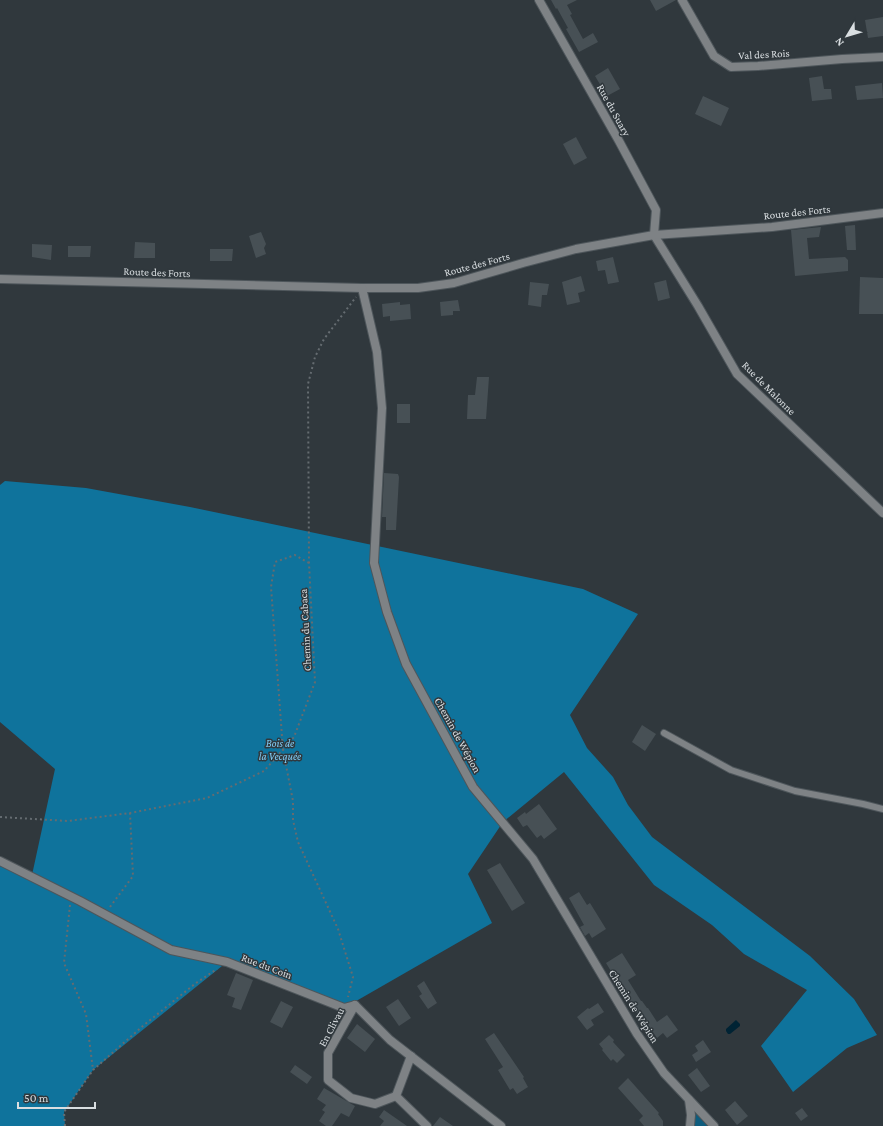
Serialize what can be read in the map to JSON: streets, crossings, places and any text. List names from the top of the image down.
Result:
{
  "streets": {
    "street": [
      "Val des Rois",
      "Rue du Suary",
      "Route des Forts",
      "Rue de Malonne",
      "Chemin de Wépion",
      "Rue du Coin",
      "En Clivau"
    ],
    "path": ["Chemin du Cabaca"]
  },
  "crossings": [
    ["Rue du Suary", "Route des Forts"],
    ["Rue du Suary", "Rue de Malonne"],
    ["Route des Forts", "Rue de Malonne"],
    ["Route des Forts", "Chemin du Cabaca"],
    ["Route des Forts", "Chemin de Wépion"],
    ["Chemin du Cabaca", "Chemin de Wépion"]
  ],
  "parks": ["Bois de la Vecquée"],
  "scale_bar": "50 m",
  "north": "bottom left"
}
